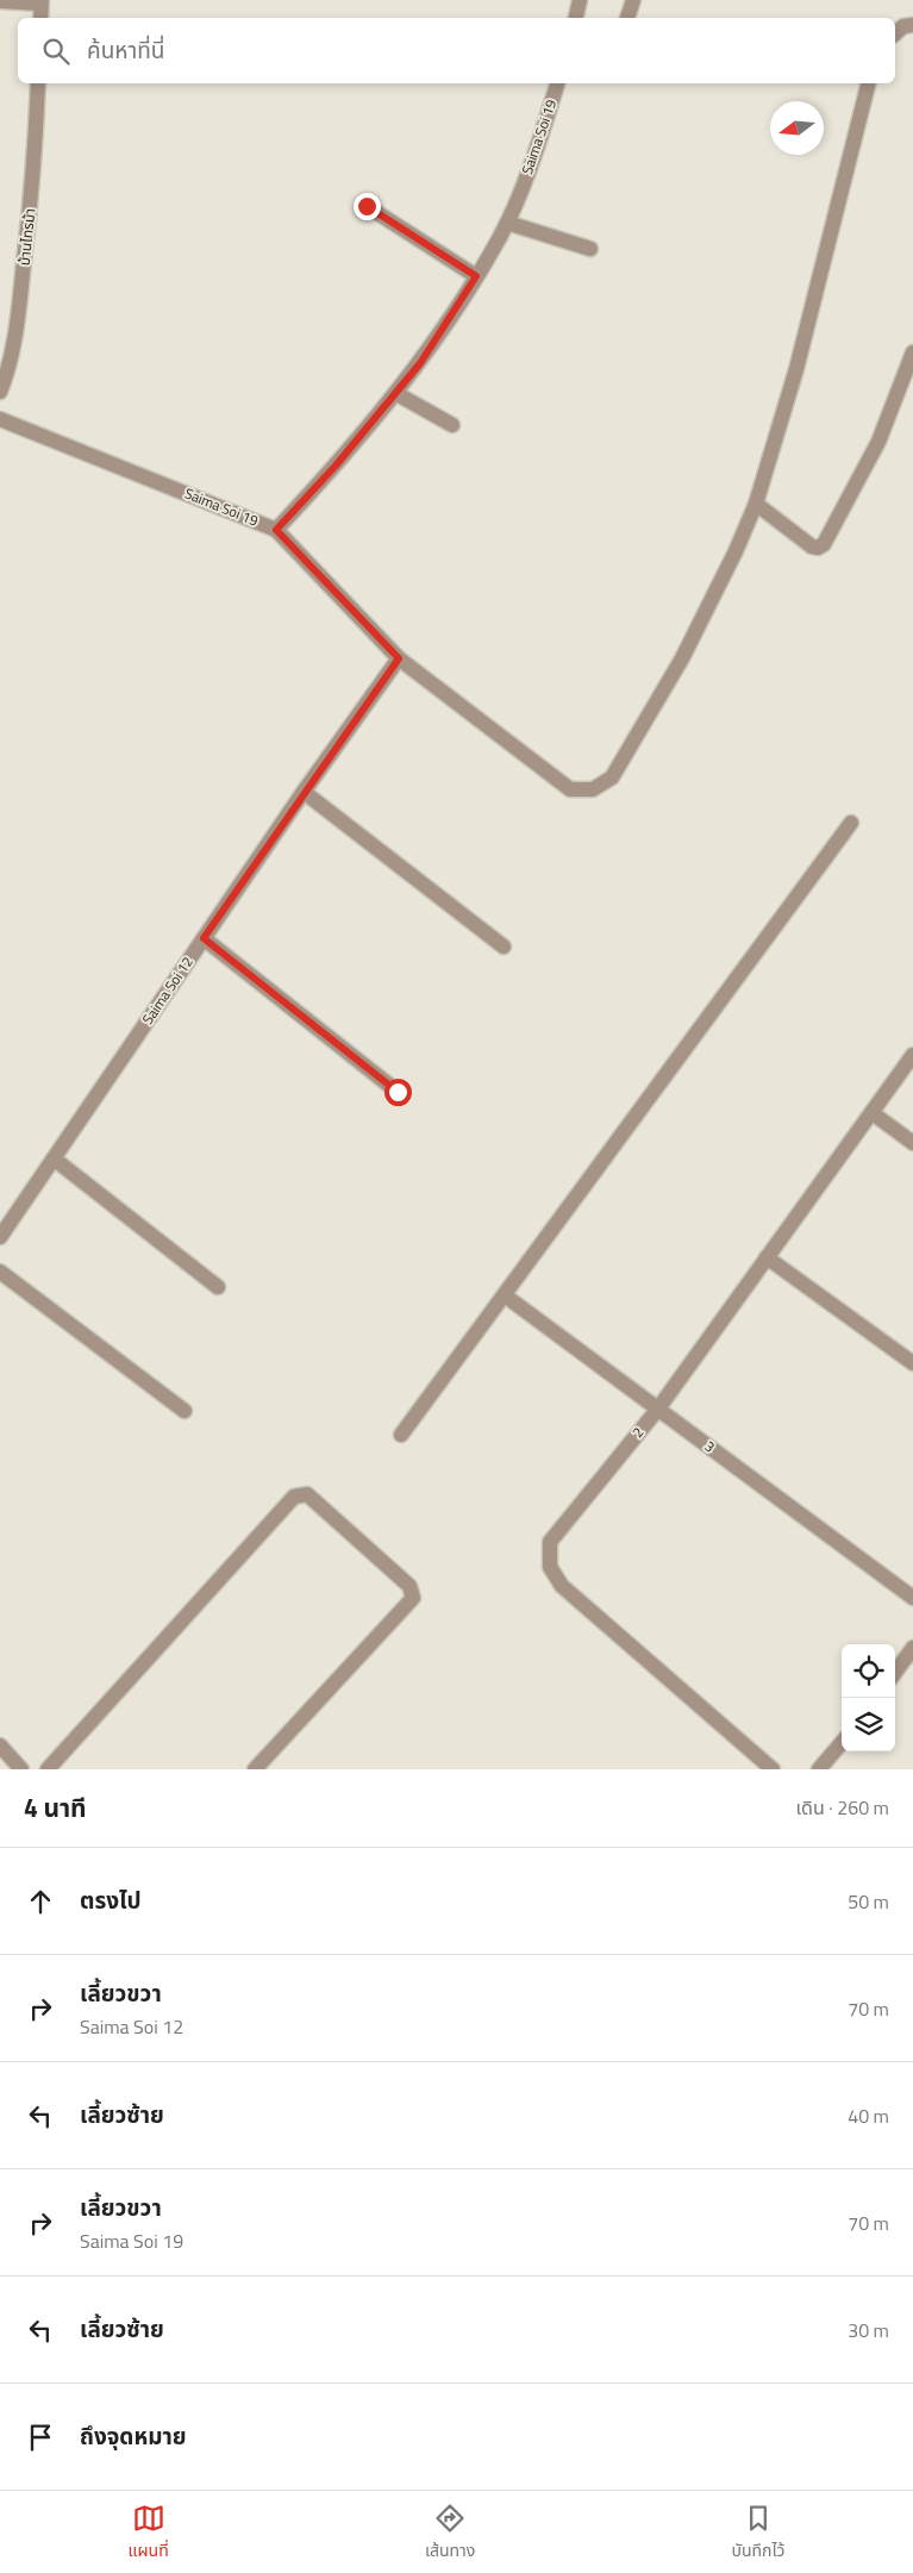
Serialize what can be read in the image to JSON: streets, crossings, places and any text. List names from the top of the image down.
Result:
{
  "streets": {
    "street": [
      "Saima Soi 19",
      "บ้านไทรม้า",
      "Saima Soi 12",
      "2",
      "3"
    ]
  },
  "crossings": [
    ["2", "3"]
  ],
  "north": "left",
  "page": {
    "search": "ค้นหาที่นี่",
    "heading": ["4 นาที", "เดิน · 260 m"],
    "list": [
      ["ตรงไป", "50 m"],
      ["เลี้ยวขวา", "Saima Soi 12", "70 m"],
      ["เลี้ยวซ้าย", "40 m"],
      ["เลี้ยวขวา", "Saima Soi 19", "70 m"],
      ["เลี้ยวซ้าย", "30 m"],
      "ถึงจุดหมาย"
    ],
    "nav": ["แผนที่", "เส้นทาง", "บันทึกไว้"]
  }
}
